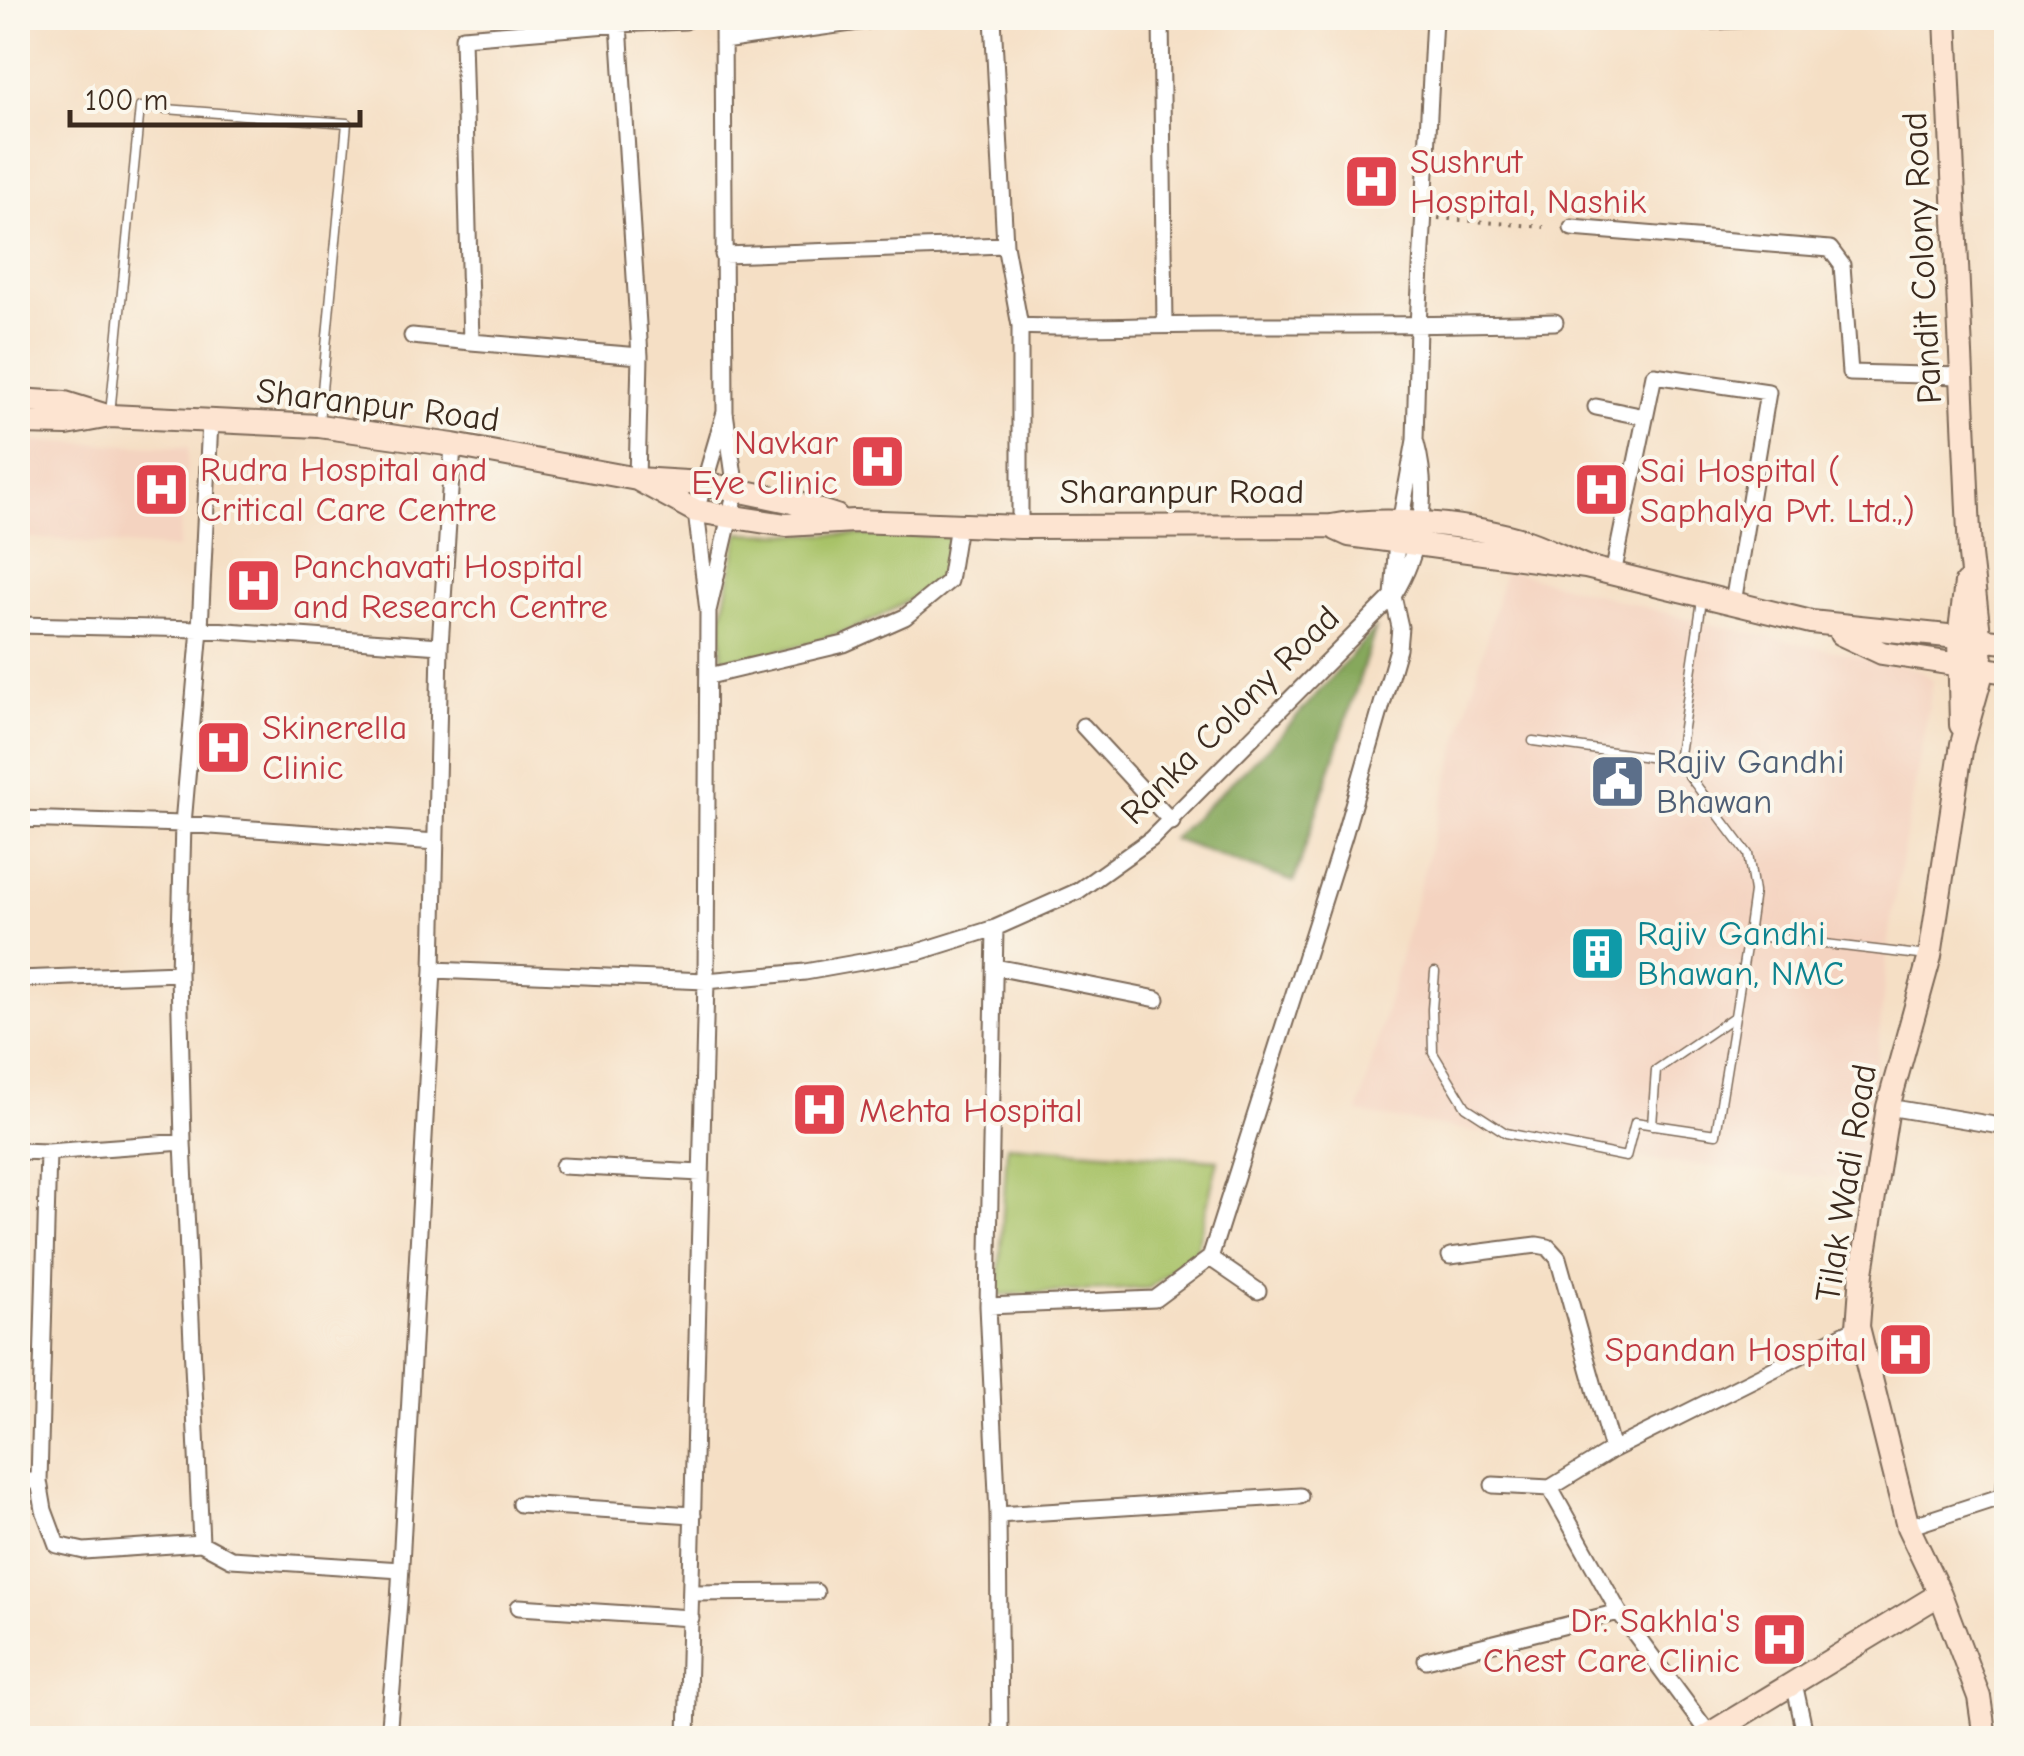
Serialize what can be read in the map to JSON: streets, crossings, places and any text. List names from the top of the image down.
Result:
{
  "streets": {
    "main road": ["Pandit Colony Road", "Sharanpur Road", "Tilak Wadi Road"],
    "street": ["Ranka Colony Road"]
  },
  "crossings": [
    ["Pandit Colony Road", "Sharanpur Road"],
    ["Pandit Colony Road", "Tilak Wadi Road"],
    ["Sharanpur Road", "Ranka Colony Road"],
    ["Sharanpur Road", "Tilak Wadi Road"]
  ],
  "places": {
    "hospital": [
      "Sushrut Hospital, Nashik",
      "Navkar Eye Clinic",
      "Rudra Hospital and Critical Care Centre",
      "Sai Hospital ( Saphalya Pvt. Ltd.,)",
      "Panchavati Hospital and Research Centre",
      "Skinerella Clinic",
      "Mehta Hospital",
      "Spandan Hospital",
      "Dr. Sakhla's Chest Care Clinic"
    ],
    "public building": ["Rajiv Gandhi Bhawan"],
    "building": ["Rajiv Gandhi Bhawan, NMC"]
  },
  "scale_bar": "100 m"
}
